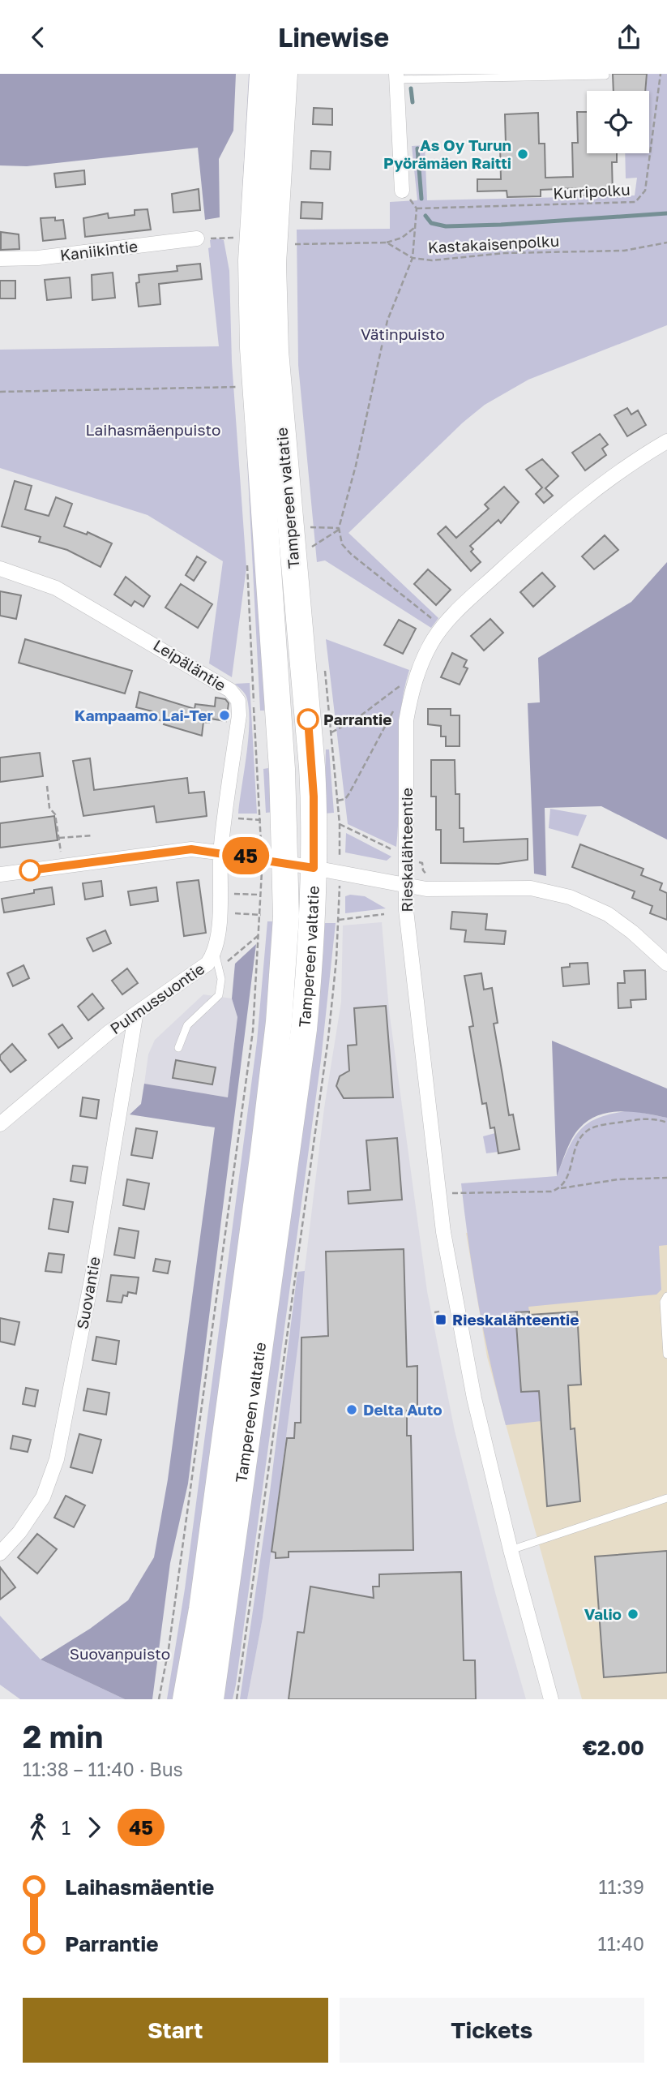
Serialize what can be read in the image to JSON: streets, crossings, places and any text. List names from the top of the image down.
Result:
{
  "streets": {
    "highway": ["Tampereen valtatie"],
    "street": [
      "Kaniikintie",
      "Leipäläntie",
      "Rieskalähteentie",
      "Pulmussuontie",
      "Suovantie"
    ],
    "path": ["Kurripolku", "Kastakaisenpolku"]
  },
  "crossings": [
    ["Leipäläntie", "Pulmussuontie"],
    ["Pulmussuontie", "Suovantie"]
  ],
  "parks": ["Vätinpuisto", "Laihasmäenpuisto", "Suovanpuisto"],
  "places": {
    "other": [
      "As Oy Turun Pyörämäen Raitti",
      "Kampaamo Lai-Ter",
      "Parrantie",
      "Delta Auto",
      "Valio"
    ],
    "transit": ["Rieskalähteentie"]
  },
  "lines": ["bus line 45"],
  "page": {
    "header": "Linewise",
    "on_map": "45",
    "heading": ["2 min", "11:38 – 11:40 · Bus", "€2.00"],
    "legs": ["1", "45"],
    "list": [
      {
        "name": "Laihasmäentie",
        "value": "11:39"
      },
      {
        "name": "Parrantie",
        "value": "11:40"
      }
    ],
    "buttons": ["Start", "Tickets"]
  }
}
